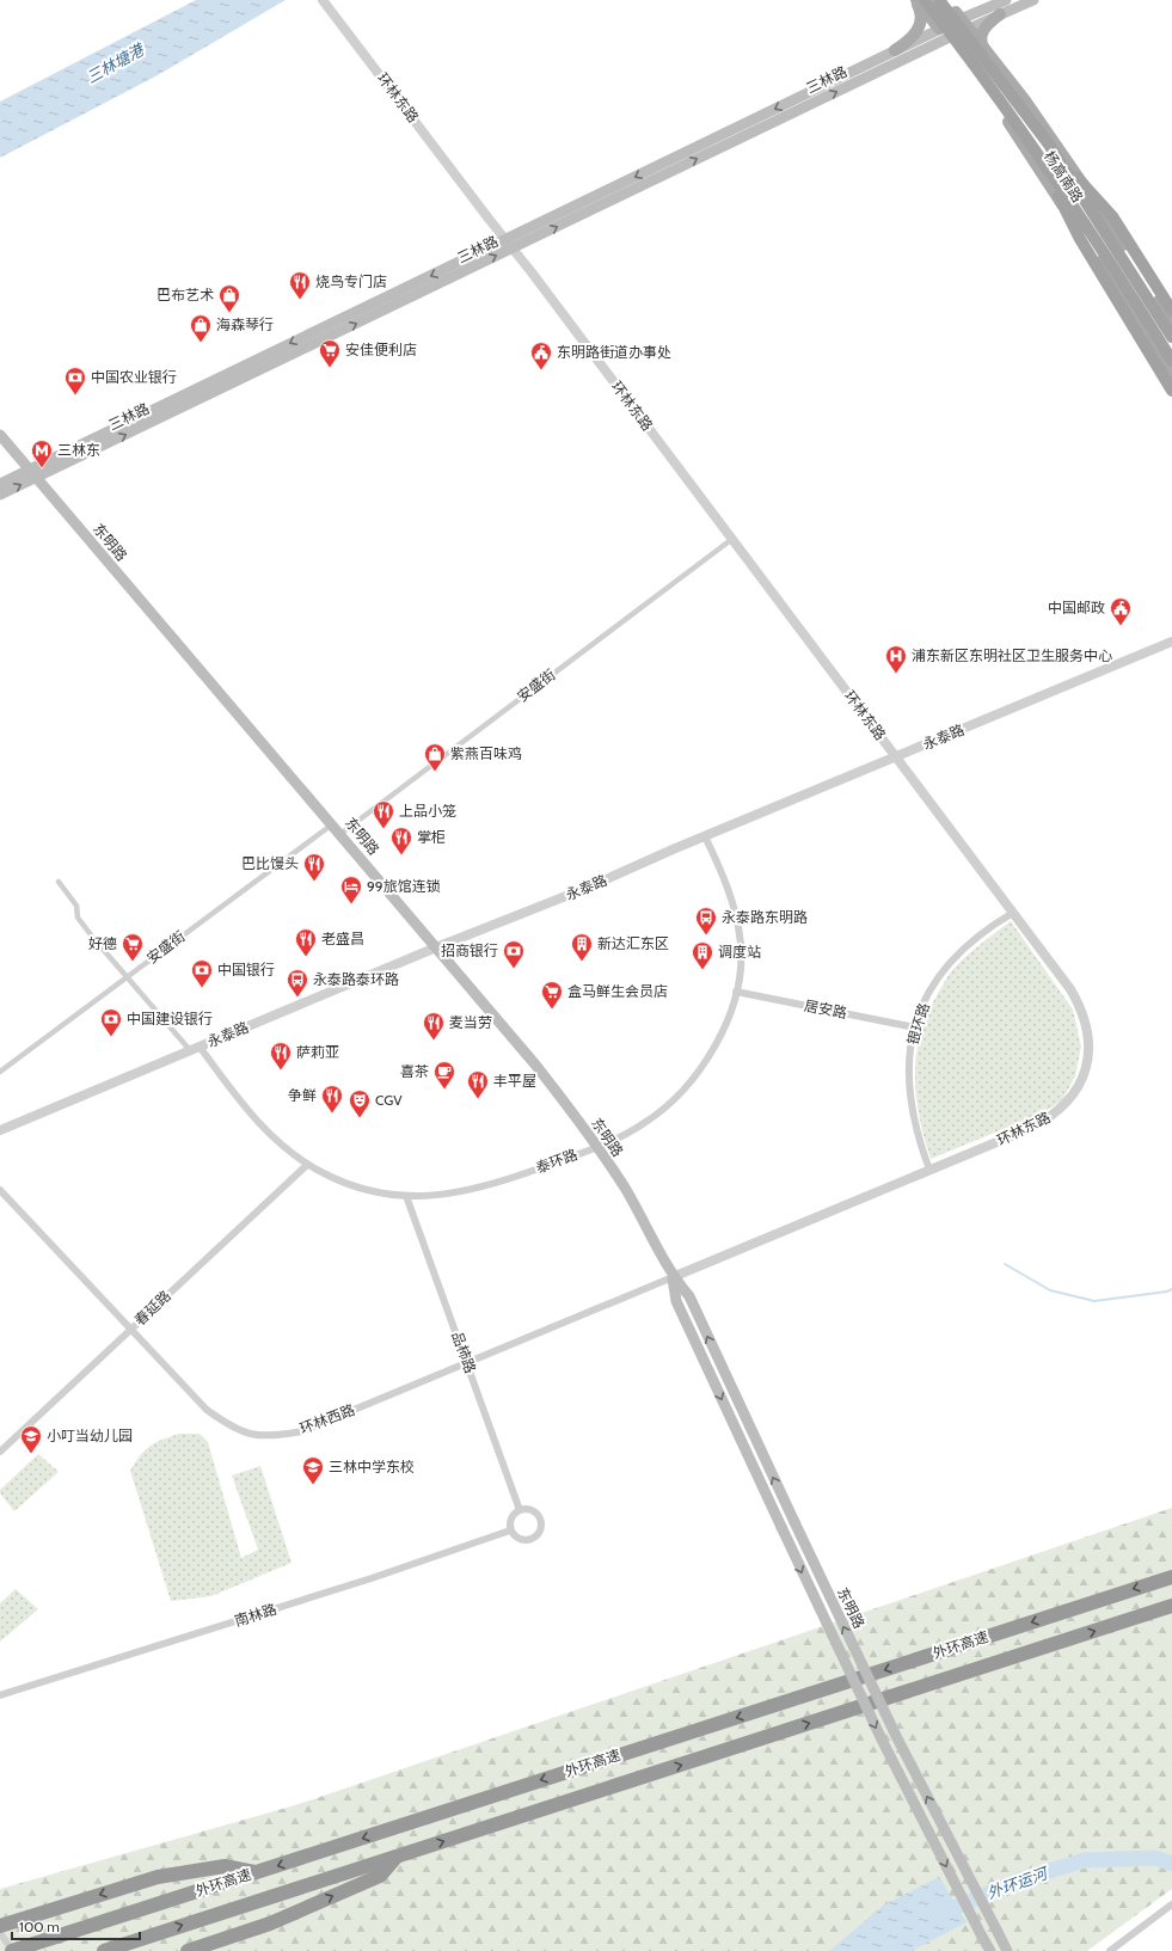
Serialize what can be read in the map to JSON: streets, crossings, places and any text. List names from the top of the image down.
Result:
{
  "streets": {
    "highway": ["杨高南路", "外环高速"],
    "main road": ["三林路", "东明路"],
    "street": [
      "环林东路",
      "安盛街",
      "永泰路",
      "居安路",
      "银环路",
      "泰环路",
      "春延路",
      "品柿路",
      "环林西路",
      "南林路"
    ]
  },
  "crossings": [
    ["三林路", "环林东路"],
    ["三林路", "杨高南路"],
    ["三林路", "东明路"],
    ["环林东路", "东明路"],
    ["环林东路", "安盛街"],
    ["环林东路", "永泰路"],
    ["环林东路", "银环路"],
    ["环林东路", "环林西路"],
    ["东明路", "安盛街"],
    ["东明路", "永泰路"],
    ["东明路", "泰环路"],
    ["东明路", "环林西路"],
    ["永泰路", "泰环路"],
    ["居安路", "银环路"],
    ["居安路", "泰环路"],
    ["泰环路", "春延路"],
    ["泰环路", "品柿路"],
    ["春延路", "环林西路"],
    ["品柿路", "环林西路"],
    ["品柿路", "南林路"]
  ],
  "water": ["三林塘港", "外环运河"],
  "places": {
    "restaurant": [
      "烧鸟专门店",
      "上品小笼",
      "掌柜",
      "巴比馒头",
      "老盛昌",
      "麦当劳",
      "萨莉亚",
      "丰平屋",
      "争鲜"
    ],
    "shop": ["巴布艺术", "海森琴行", "紫燕百味鸡"],
    "supermarket": ["安佳便利店", "好德", "盒马鲜生会员店"],
    "public building": ["东明路街道办事处", "中国邮政"],
    "bank": [
      "中国农业银行",
      "招商银行",
      "中国银行",
      "中国建设银行"
    ],
    "metro station": ["三林东"],
    "hospital": ["浦东新区东明社区卫生服务中心"],
    "hotel": ["99旅馆连锁"],
    "bus stop": ["永泰路东明路", "永泰路泰环路"],
    "building": ["新达汇东区", "调度站"],
    "cafe": ["喜茶"],
    "theatre": ["CGV"],
    "school or university": ["小叮当幼儿园", "三林中学东校"]
  },
  "scale_bar": "100 m"
}
